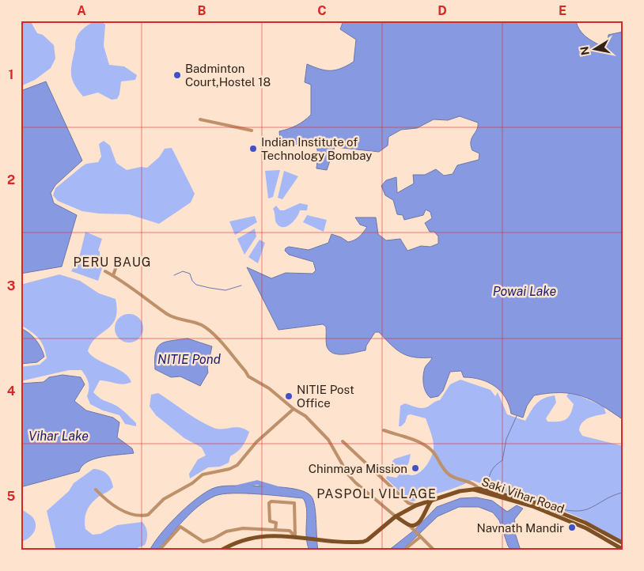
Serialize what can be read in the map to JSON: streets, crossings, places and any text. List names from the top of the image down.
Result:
{
  "streets": {
    "main road": ["Saki Vihar Road"]
  },
  "districts": ["PERU BAUG", "PASPOLI VILLAGE"],
  "water": ["Powai Lake", "NITIE Pond", "Vihar Lake"],
  "places": [
    "Badminton Court,Hostel 18",
    "Indian Institute of Technology Bombay",
    "NITIE Post Office",
    "Chinmaya Mission",
    "Navnath Mandir"
  ],
  "north": "left",
  "grid": {
    "columns": [
      "A",
      "B",
      "C",
      "D",
      "E"
    ],
    "rows": [
      "1",
      "2",
      "3",
      "4",
      "5"
    ]
  }
}
